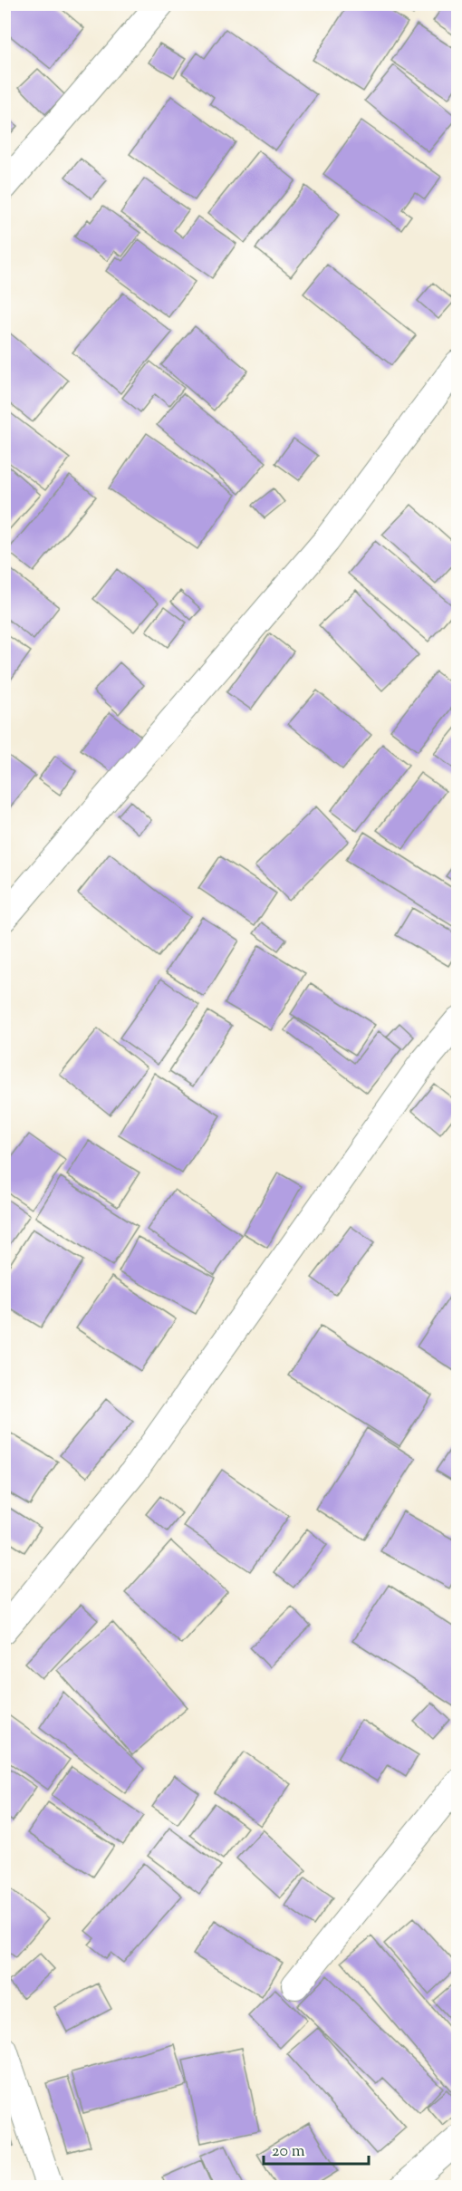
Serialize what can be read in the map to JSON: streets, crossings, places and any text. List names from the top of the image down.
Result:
{
  "scale_bar": "20 m"
}
